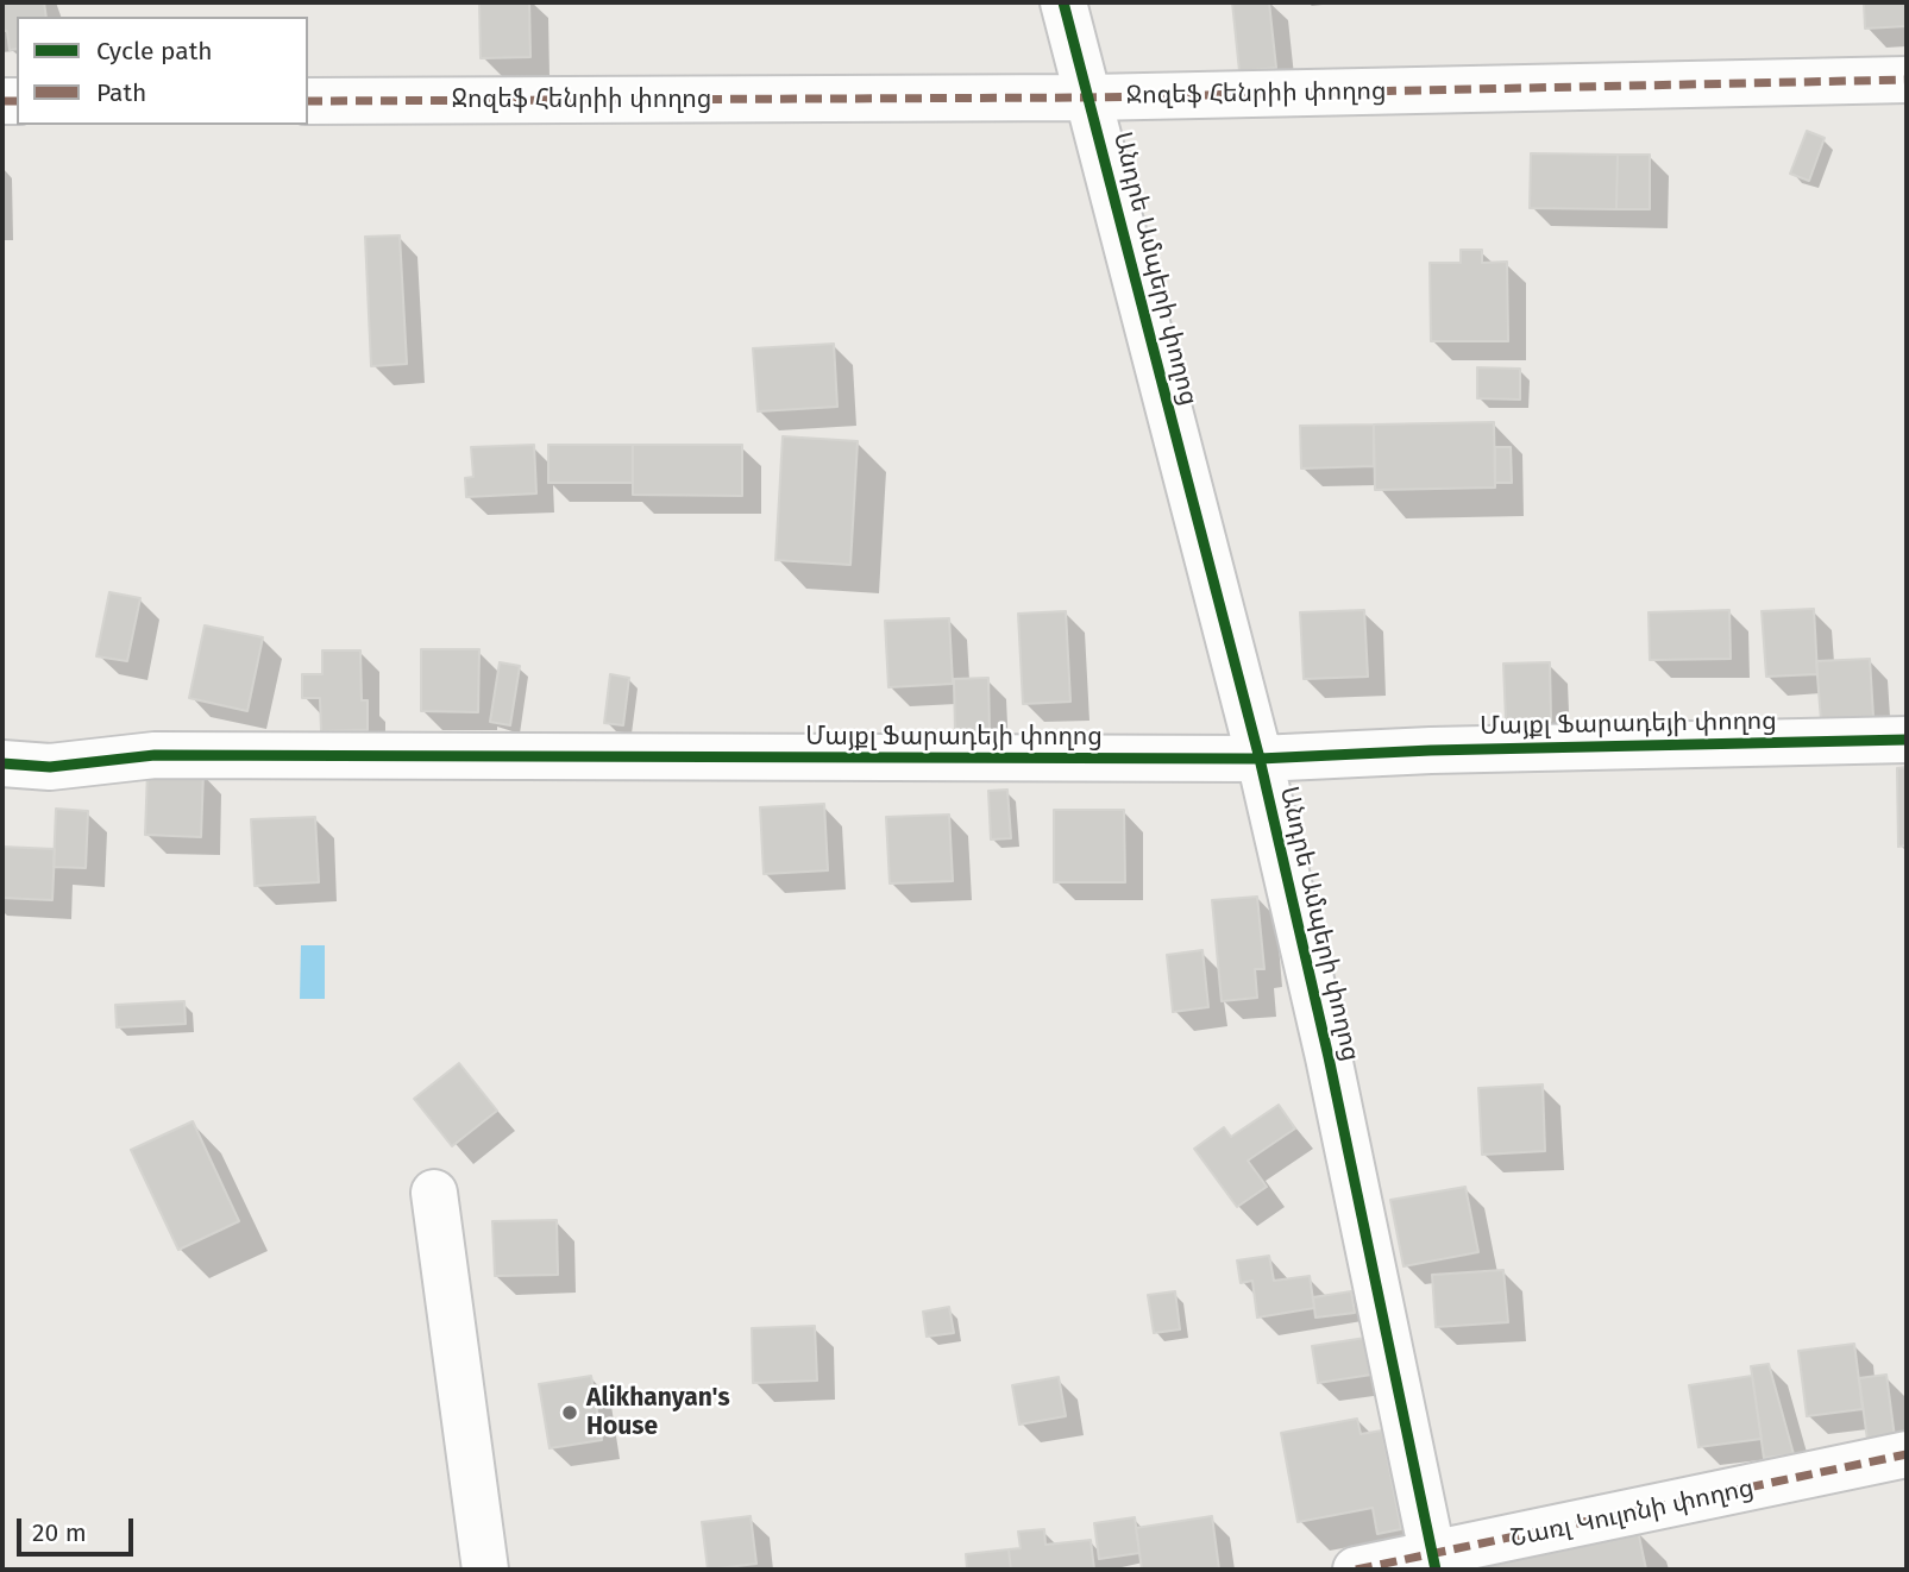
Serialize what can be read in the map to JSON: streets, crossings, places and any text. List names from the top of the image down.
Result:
{
  "streets": {
    "street": [
      "Ջոզեֆ Հենրիի փողոց",
      "Անդրե Ամպերի փողոց",
      "Մայքլ Ֆարադեյի փողոց",
      "Շառլ Կուլոնի փողոց"
    ]
  },
  "crossings": [
    ["Ջոզեֆ Հենրիի փողոց", "Անդրե Ամպերի փողոց"],
    ["Անդրե Ամպերի փողոց", "Մայքլ Ֆարադեյի փողոց"],
    ["Անդրե Ամպերի փողոց", "Շառլ Կուլոնի փողոց"]
  ],
  "places": ["Alikhanyan's House"],
  "legend": ["Cycle path", "Path"],
  "scale_bar": "20 m"
}
